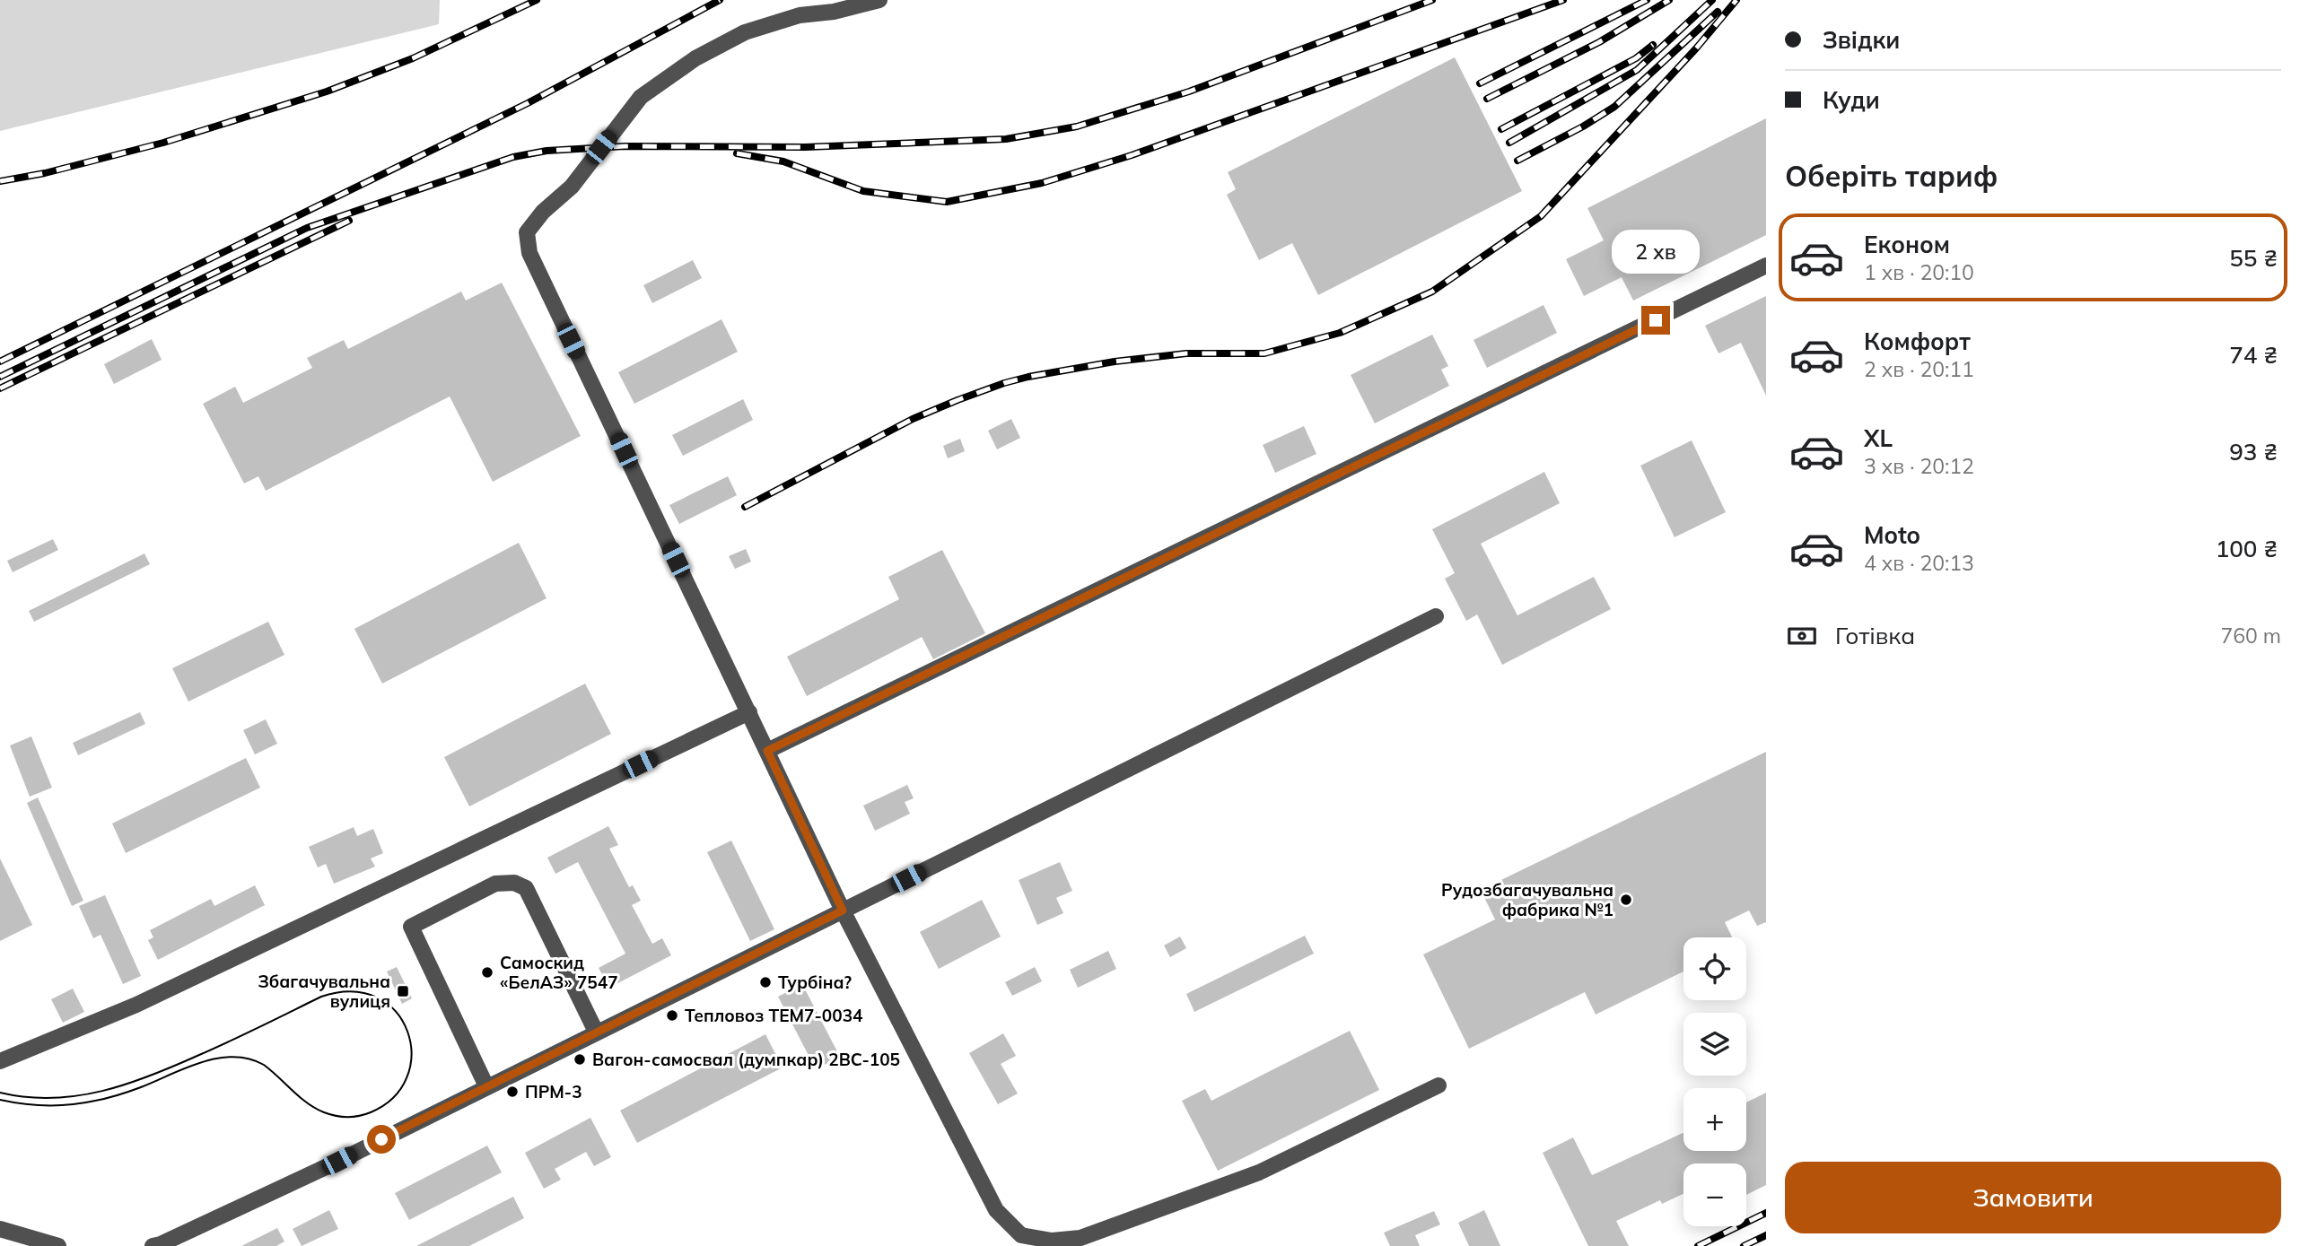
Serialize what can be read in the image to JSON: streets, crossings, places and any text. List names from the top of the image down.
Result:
{
  "places": {
    "other": [
      "Рудозбагачувальна фабрика №1",
      "Самоскид «БелАЗ» 7547",
      "Турбіна?",
      "Тепловоз ТЕМ7-0034",
      "Вагон-самосвал (думпкар) 2ВС-105",
      "ПРМ-3"
    ],
    "transit": ["Збагачувальна вулиця"]
  },
  "page": {
    "banner": ["Звідки", "Куди"],
    "heading": "Оберіть тариф",
    "list": [
      {
        "name": "Економ",
        "note": "1 хв · 20:10",
        "value": "55 ₴"
      },
      {
        "name": "Комфорт",
        "note": "2 хв · 20:11",
        "value": "74 ₴"
      },
      {
        "name": "XL",
        "note": "3 хв · 20:12",
        "value": "93 ₴"
      },
      {
        "name": "Moto",
        "note": "4 хв · 20:13",
        "value": "100 ₴"
      }
    ],
    "bubble": "2 хв",
    "pay": ["Готівка", "760 m"],
    "map_buttons": ["+", "−"],
    "buttons": "Замовити"
  }
}
